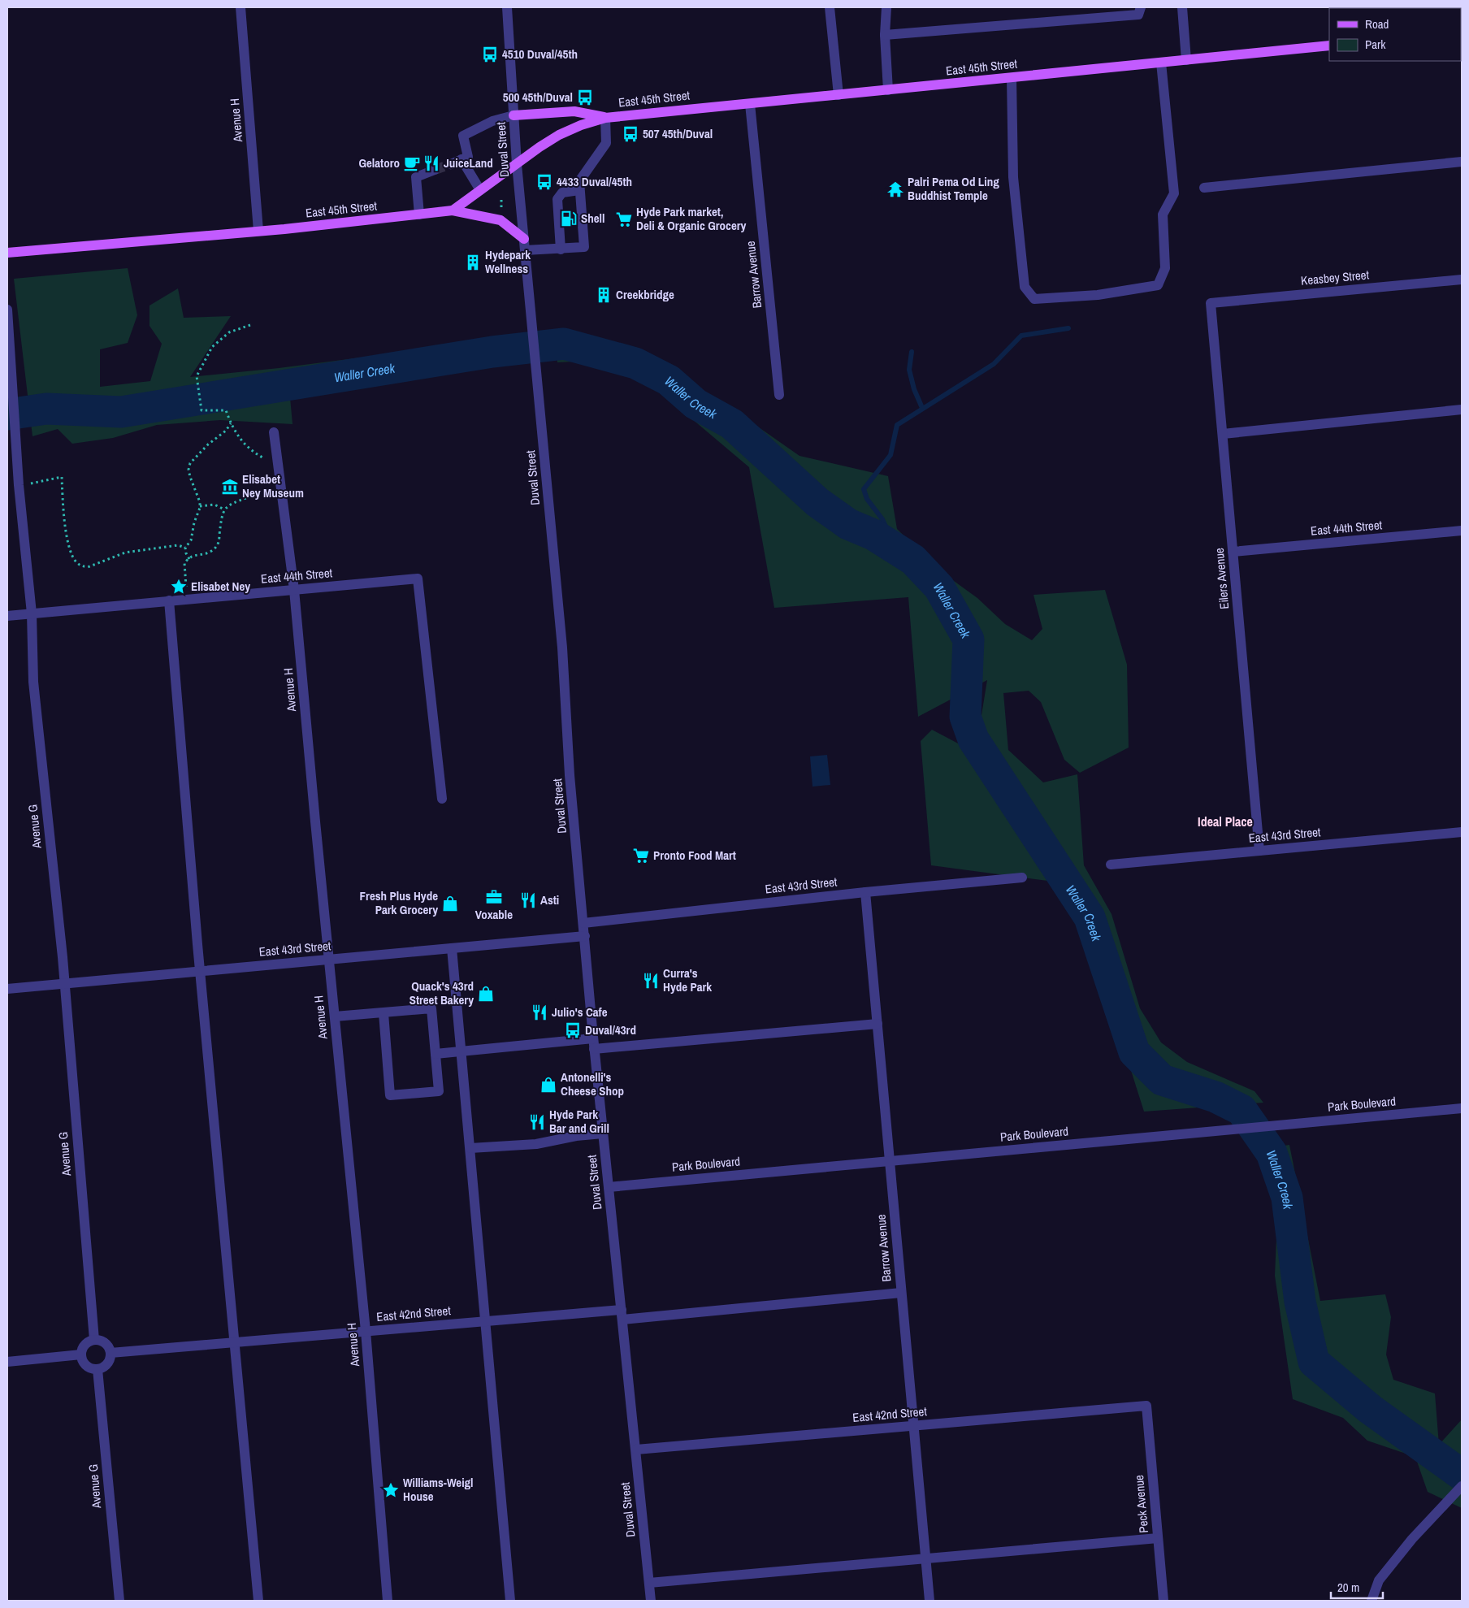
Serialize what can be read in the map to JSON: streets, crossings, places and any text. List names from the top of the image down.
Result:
{
  "streets": {
    "main road": ["East 45th Street"],
    "street": [
      "Avenue H",
      "Duval Street",
      "Barrow Avenue",
      "Keasbey Street",
      "East 44th Street",
      "Eilers Avenue",
      "Avenue G",
      "East 43rd Street",
      "Park Boulevard",
      "East 42nd Street",
      "Peck Avenue"
    ]
  },
  "crossings": [
    ["East 45th Street", "Avenue H"],
    ["East 45th Street", "Duval Street"],
    ["East 45th Street", "Barrow Avenue"],
    ["Avenue H", "East 44th Street"],
    ["Avenue H", "East 43rd Street"],
    ["Avenue H", "East 42nd Street"],
    ["Duval Street", "East 43rd Street"],
    ["Duval Street", "Park Boulevard"],
    ["Duval Street", "East 42nd Street"],
    ["Barrow Avenue", "East 43rd Street"],
    ["Barrow Avenue", "Park Boulevard"],
    ["Barrow Avenue", "East 42nd Street"],
    ["Keasbey Street", "Eilers Avenue"],
    ["East 44th Street", "Eilers Avenue"],
    ["East 44th Street", "Avenue G"],
    ["Eilers Avenue", "East 43rd Street"],
    ["Avenue G", "East 43rd Street"],
    ["Avenue G", "East 42nd Street"],
    ["East 42nd Street", "Peck Avenue"]
  ],
  "districts": ["Ideal Place"],
  "water": ["Waller Creek"],
  "places": {
    "bus stop": [
      "4510 Duval/45th",
      "500 45th/Duval",
      "507 45th/Duval",
      "4433 Duval/45th",
      "Duval/43rd"
    ],
    "cafe": ["Gelatoro"],
    "restaurant": [
      "JuiceLand",
      "Asti",
      "Curra's Hyde Park",
      "Julio's Cafe",
      "Hyde Park Bar and Grill"
    ],
    "temple": ["Palri Pema Od Ling Buddhist Temple"],
    "fuel station": ["Shell"],
    "supermarket": ["Hyde Park market, Deli & Organic Grocery", "Pronto Food Mart"],
    "building": ["Hydepark Wellness", "Creekbridge"],
    "museum": ["Elisabet Ney Museum"],
    "place": ["Elisabet Ney", "Williams-Weigl House"],
    "office": ["Voxable"],
    "shop": ["Fresh Plus Hyde Park Grocery", "Quack's 43rd Street Bakery", "Antonelli's Cheese Shop"]
  },
  "legend": ["Road", "Park"],
  "scale_bar": "20 m"
}
